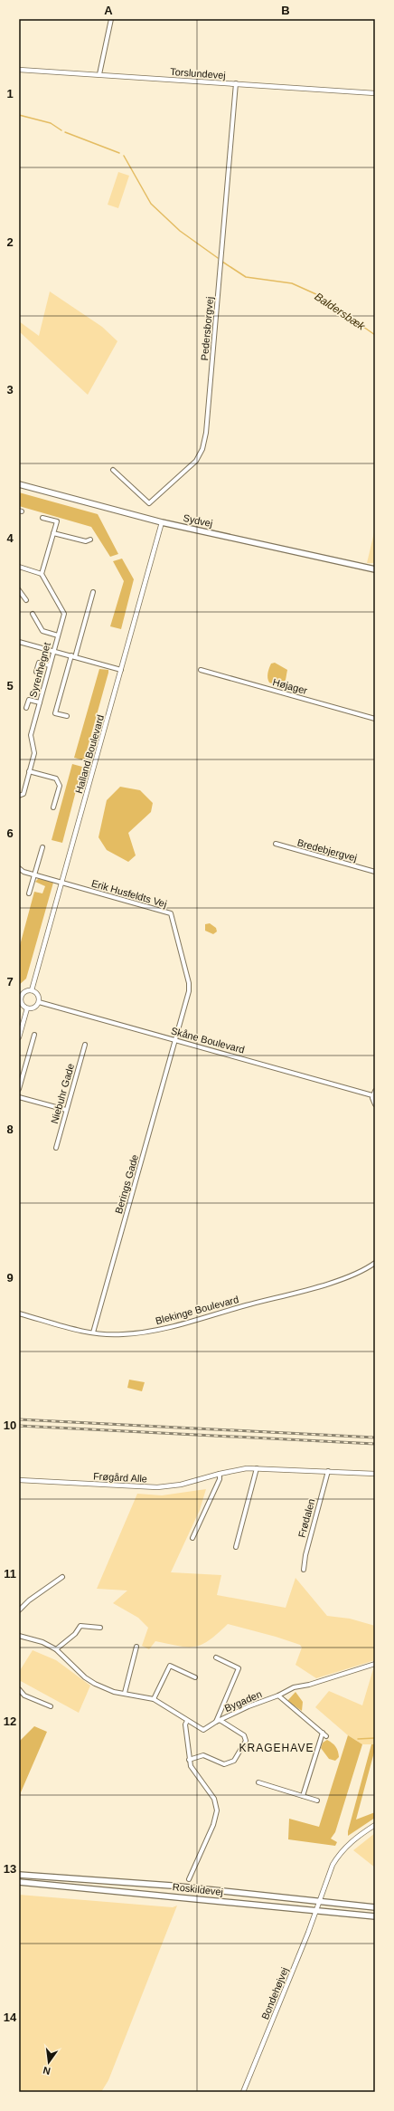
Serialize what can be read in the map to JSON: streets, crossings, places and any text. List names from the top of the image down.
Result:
{
  "streets": {
    "main road": ["Sydvej", "Roskildevej"],
    "street": [
      "Torslundevej",
      "Pedersborgvej",
      "Syrenhegnet",
      "Højager",
      "Halland Boulevard",
      "Bredebjergvej",
      "Erik Husfeldts Vej",
      "Skåne Boulevard",
      "Niebuhr Gade",
      "Berings Gade",
      "Blekinge Boulevard",
      "Frøgård Alle",
      "Frødalen",
      "Bygaden",
      "Bondehøjvej"
    ]
  },
  "crossings": [
    ["Torslundevej", "Pedersborgvej"],
    ["Sydvej", "Halland Boulevard"],
    ["Halland Boulevard", "Erik Husfeldts Vej"],
    ["Halland Boulevard", "Skåne Boulevard"],
    ["Erik Husfeldts Vej", "Skåne Boulevard"],
    ["Erik Husfeldts Vej", "Berings Gade"],
    ["Skåne Boulevard", "Berings Gade"],
    ["Berings Gade", "Blekinge Boulevard"],
    ["Frøgård Alle", "Frødalen"],
    ["Roskildevej", "Bondehøjvej"]
  ],
  "districts": ["KRAGEHAVE"],
  "water": ["Baldersbæk"],
  "north": "bottom",
  "grid": {
    "columns": ["A", "B"],
    "rows": [
      "1",
      "2",
      "3",
      "4",
      "5",
      "6",
      "7",
      "8",
      "9",
      "10",
      "11",
      "12",
      "13",
      "14"
    ]
  }
}
